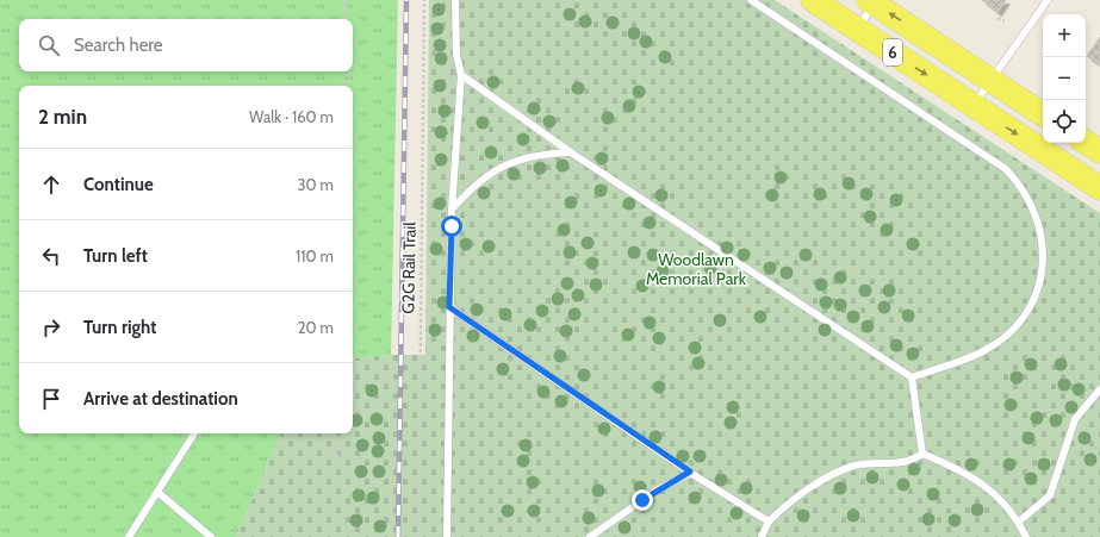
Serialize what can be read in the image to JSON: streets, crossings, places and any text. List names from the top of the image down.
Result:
{
  "streets": {
    "main road": ["6"],
    "path": ["G2G Rail Trail"]
  },
  "parks": ["Woodlawn Memorial Park"],
  "page": {
    "map_buttons": ["+", "−"],
    "search": "Search here",
    "heading": ["2 min", "Walk · 160 m"],
    "list": [
      ["Continue", "30 m"],
      ["Turn left", "110 m"],
      ["Turn right", "20 m"],
      "Arrive at destination"
    ]
  }
}
